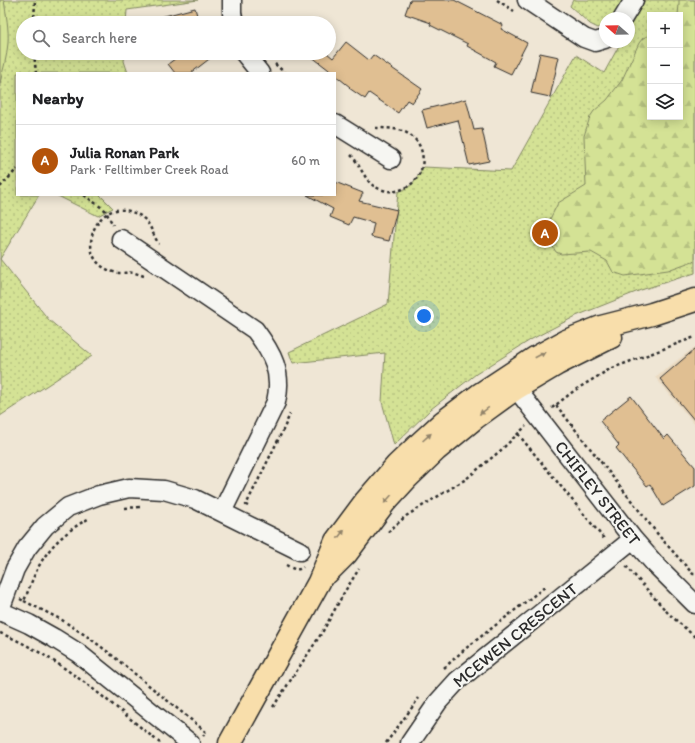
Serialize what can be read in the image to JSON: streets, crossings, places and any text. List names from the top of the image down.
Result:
{
  "streets": {
    "street": ["CHIFLEY STREET", "MCEWEN CRESCENT"]
  },
  "crossings": [
    ["CHIFLEY STREET", "MCEWEN CRESCENT"]
  ],
  "north": "left",
  "page": {
    "map_buttons": ["+", "−"],
    "search": "Search here",
    "heading": "Nearby",
    "list": [
      {
        "mark": "A",
        "name": "Julia Ronan Park",
        "note": "Park · Felltimber Creek Road",
        "value": "60 m"
      }
    ],
    "pins": "A"
  }
}
